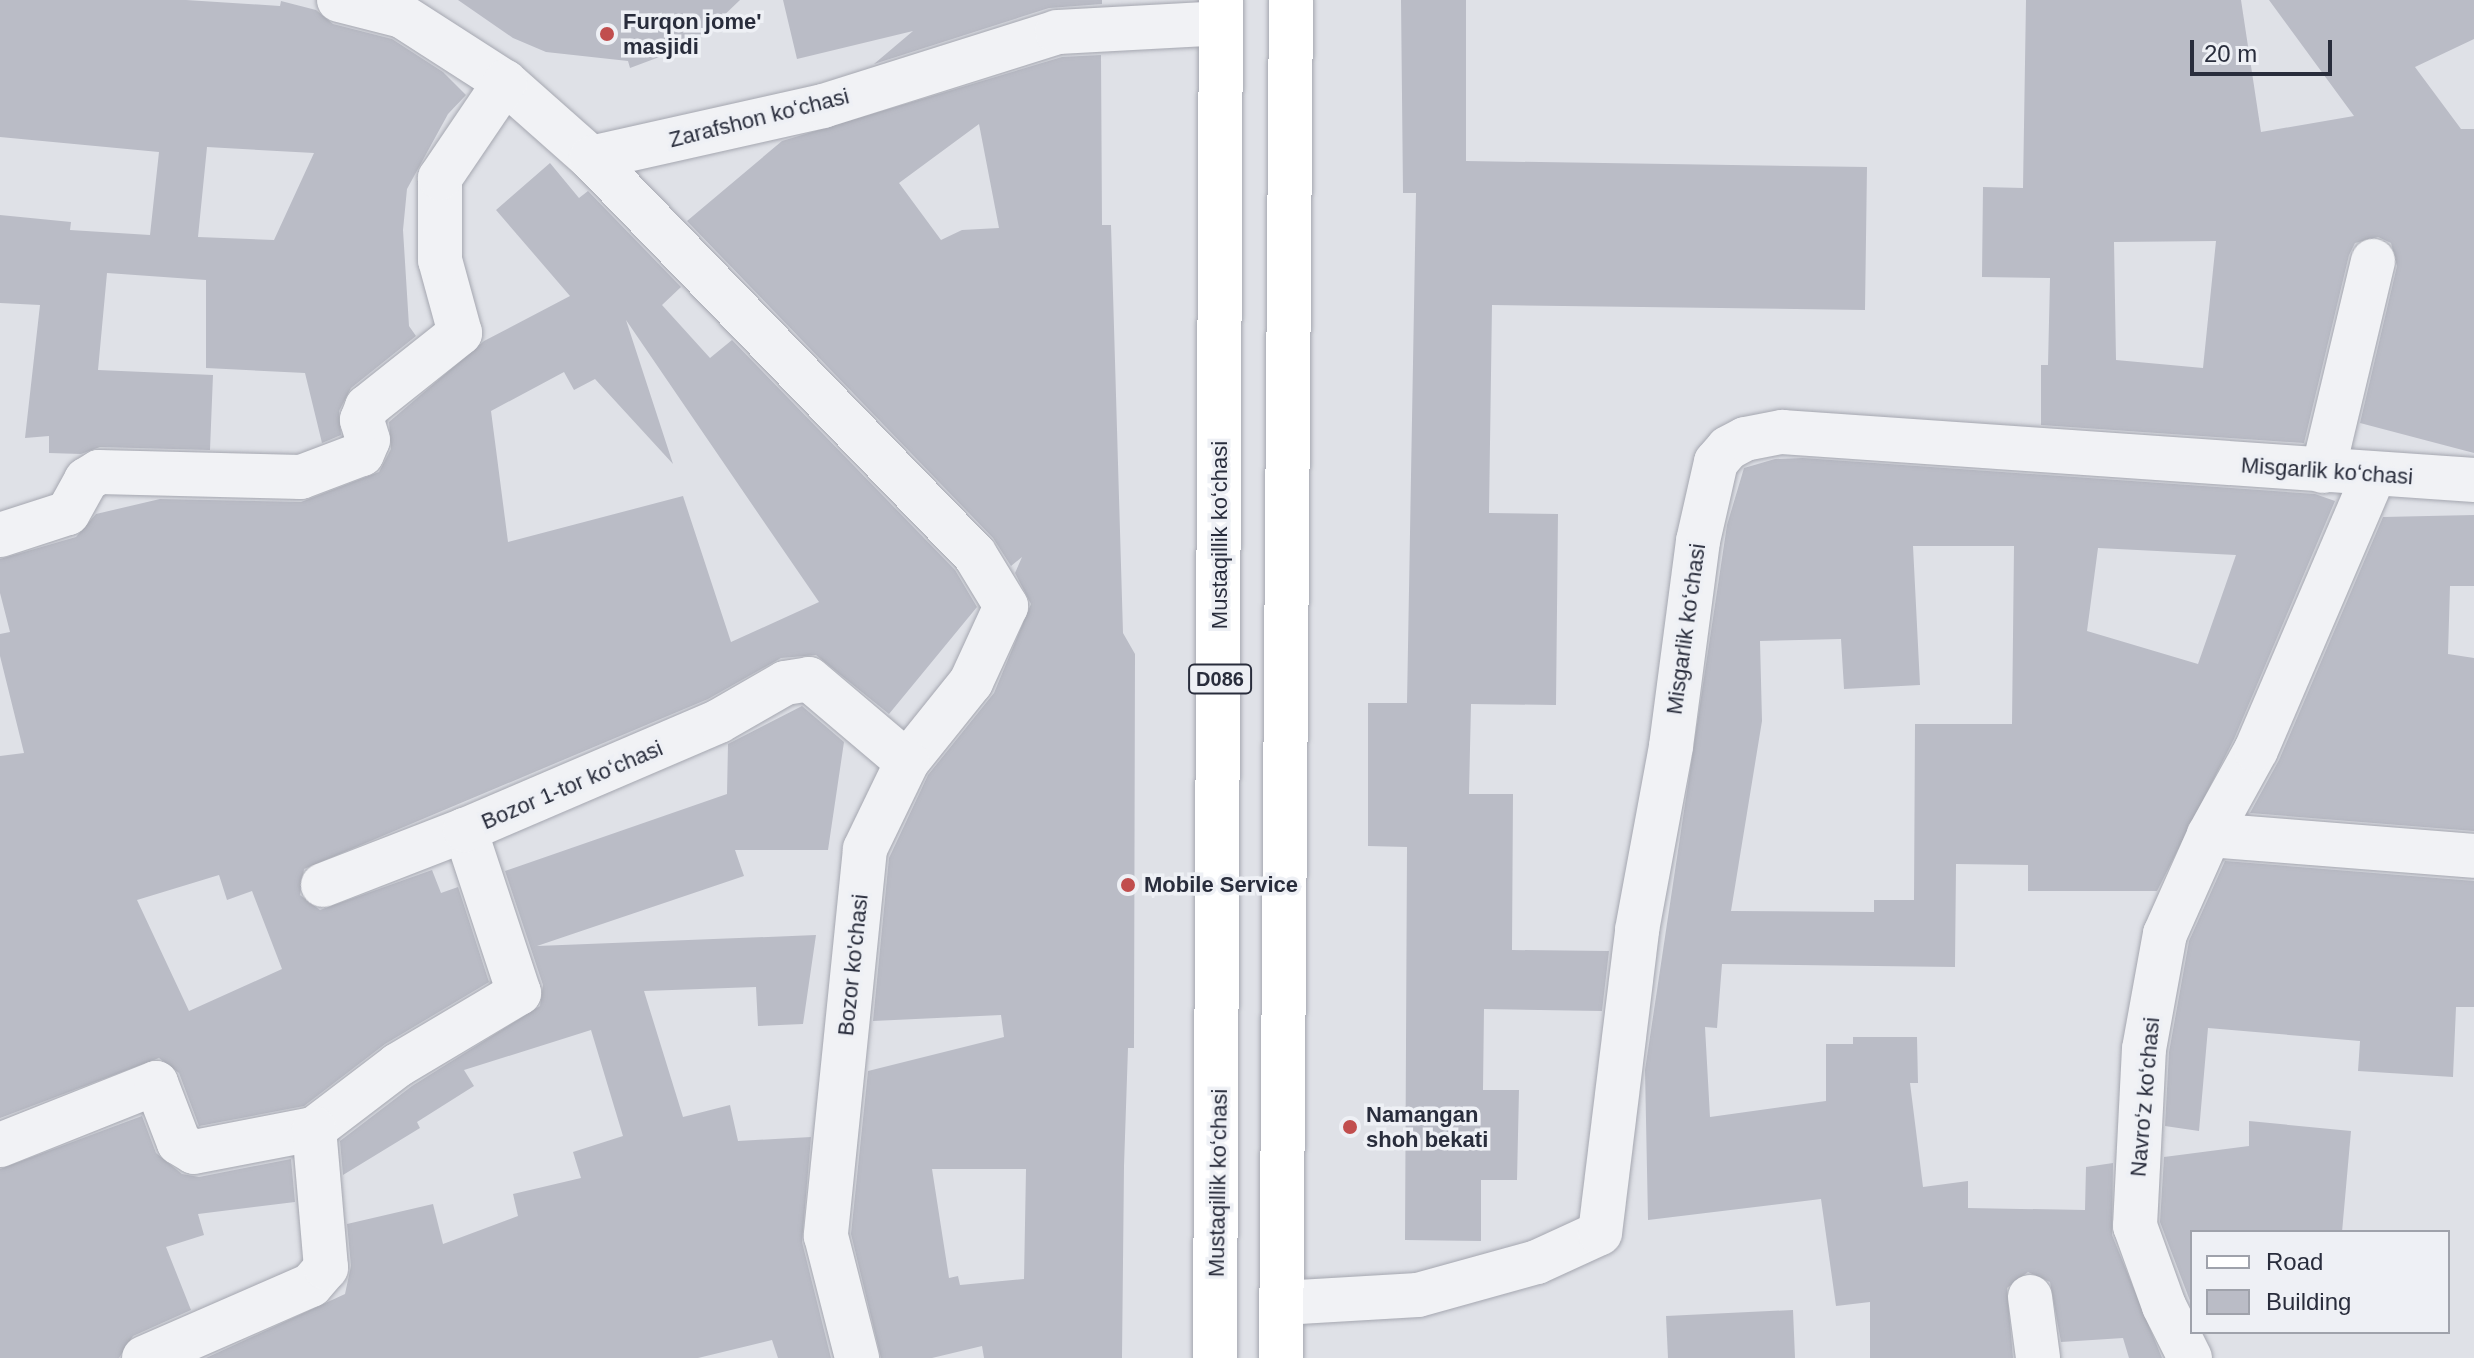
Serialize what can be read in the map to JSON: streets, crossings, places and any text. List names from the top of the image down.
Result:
{
  "streets": {
    "main road": ["Mustaqillik koʻchasi", "D086"],
    "street": [
      "Zarafshon koʻchasi",
      "Misgarlik koʻchasi",
      "Bozor 1-tor koʻchasi",
      "Bozor ko'chasi",
      "Navroʻz koʻchasi"
    ]
  },
  "crossings": [
    ["Zarafshon koʻchasi", "Mustaqillik koʻchasi"],
    ["Zarafshon koʻchasi", "Bozor ko'chasi"],
    ["Misgarlik koʻchasi", "Navroʻz koʻchasi"],
    ["Bozor 1-tor koʻchasi", "Bozor ko'chasi"]
  ],
  "places": ["Furqon jome' masjidi", "Mobile Service", "Namangan shoh bekati"],
  "legend": ["Road", "Building"],
  "scale_bar": "20 m"
}
